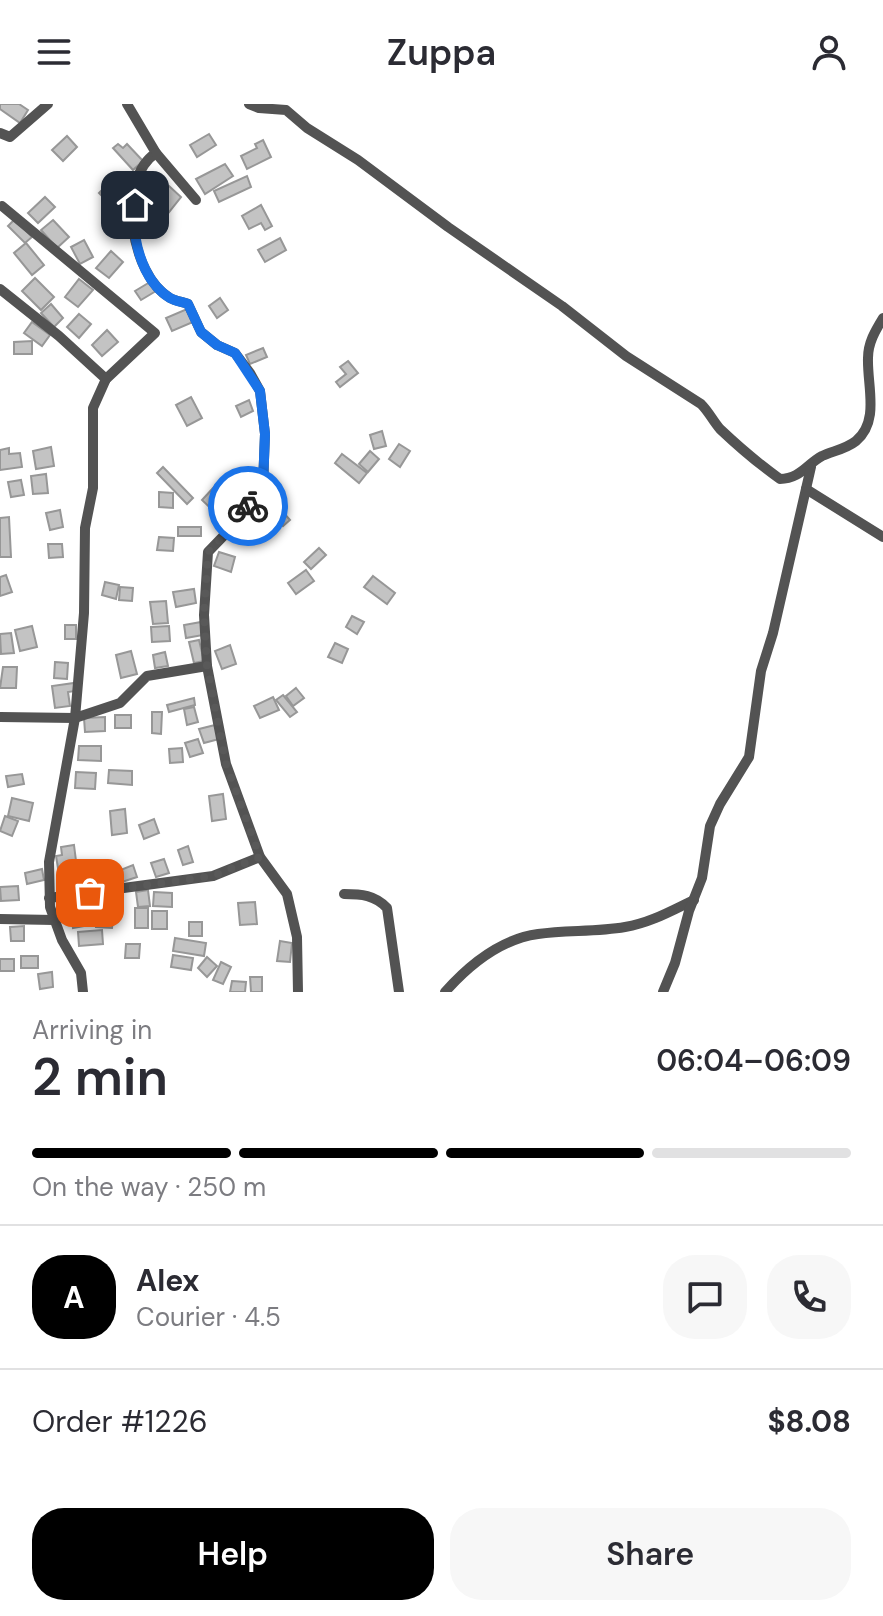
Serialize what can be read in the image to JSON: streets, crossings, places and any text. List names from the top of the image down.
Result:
{
  "page": {
    "header": "Zuppa",
    "heading": ["2 min", "Arriving in", "06:04–06:09"],
    "panel": [
      "Alex",
      "Courier · 4.5",
      "Order #1226",
      "$8.08"
    ],
    "bar": "On the way · 250 m",
    "round": "A",
    "buttons": ["Help", "Share"]
  }
}
